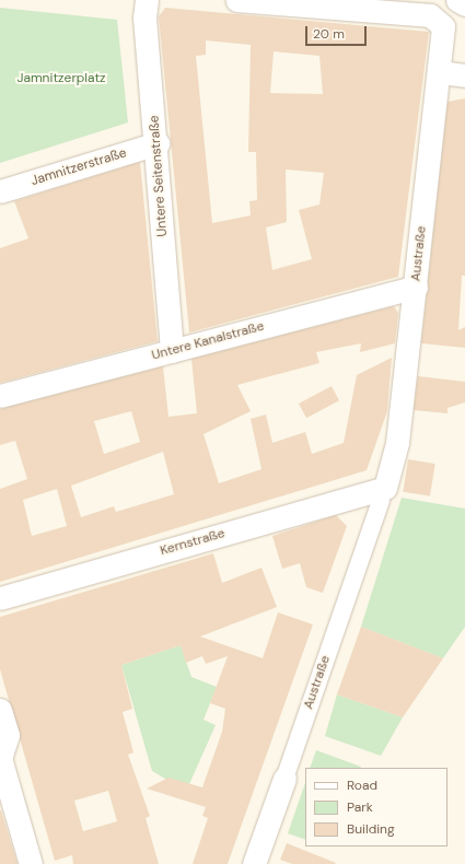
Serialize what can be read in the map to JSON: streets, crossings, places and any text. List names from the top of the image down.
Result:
{
  "streets": {
    "street": [
      "Jamnitzerstraße",
      "Untere Seitenstraße",
      "Austraße",
      "Untere Kanalstraße",
      "Kernstraße"
    ]
  },
  "crossings": [
    ["Jamnitzerstraße", "Untere Seitenstraße"],
    ["Untere Seitenstraße", "Untere Kanalstraße"],
    ["Austraße", "Untere Kanalstraße"],
    ["Austraße", "Kernstraße"]
  ],
  "parks": ["Jamnitzerplatz"],
  "legend": ["Road", "Park", "Building"],
  "scale_bar": "20 m"
}
